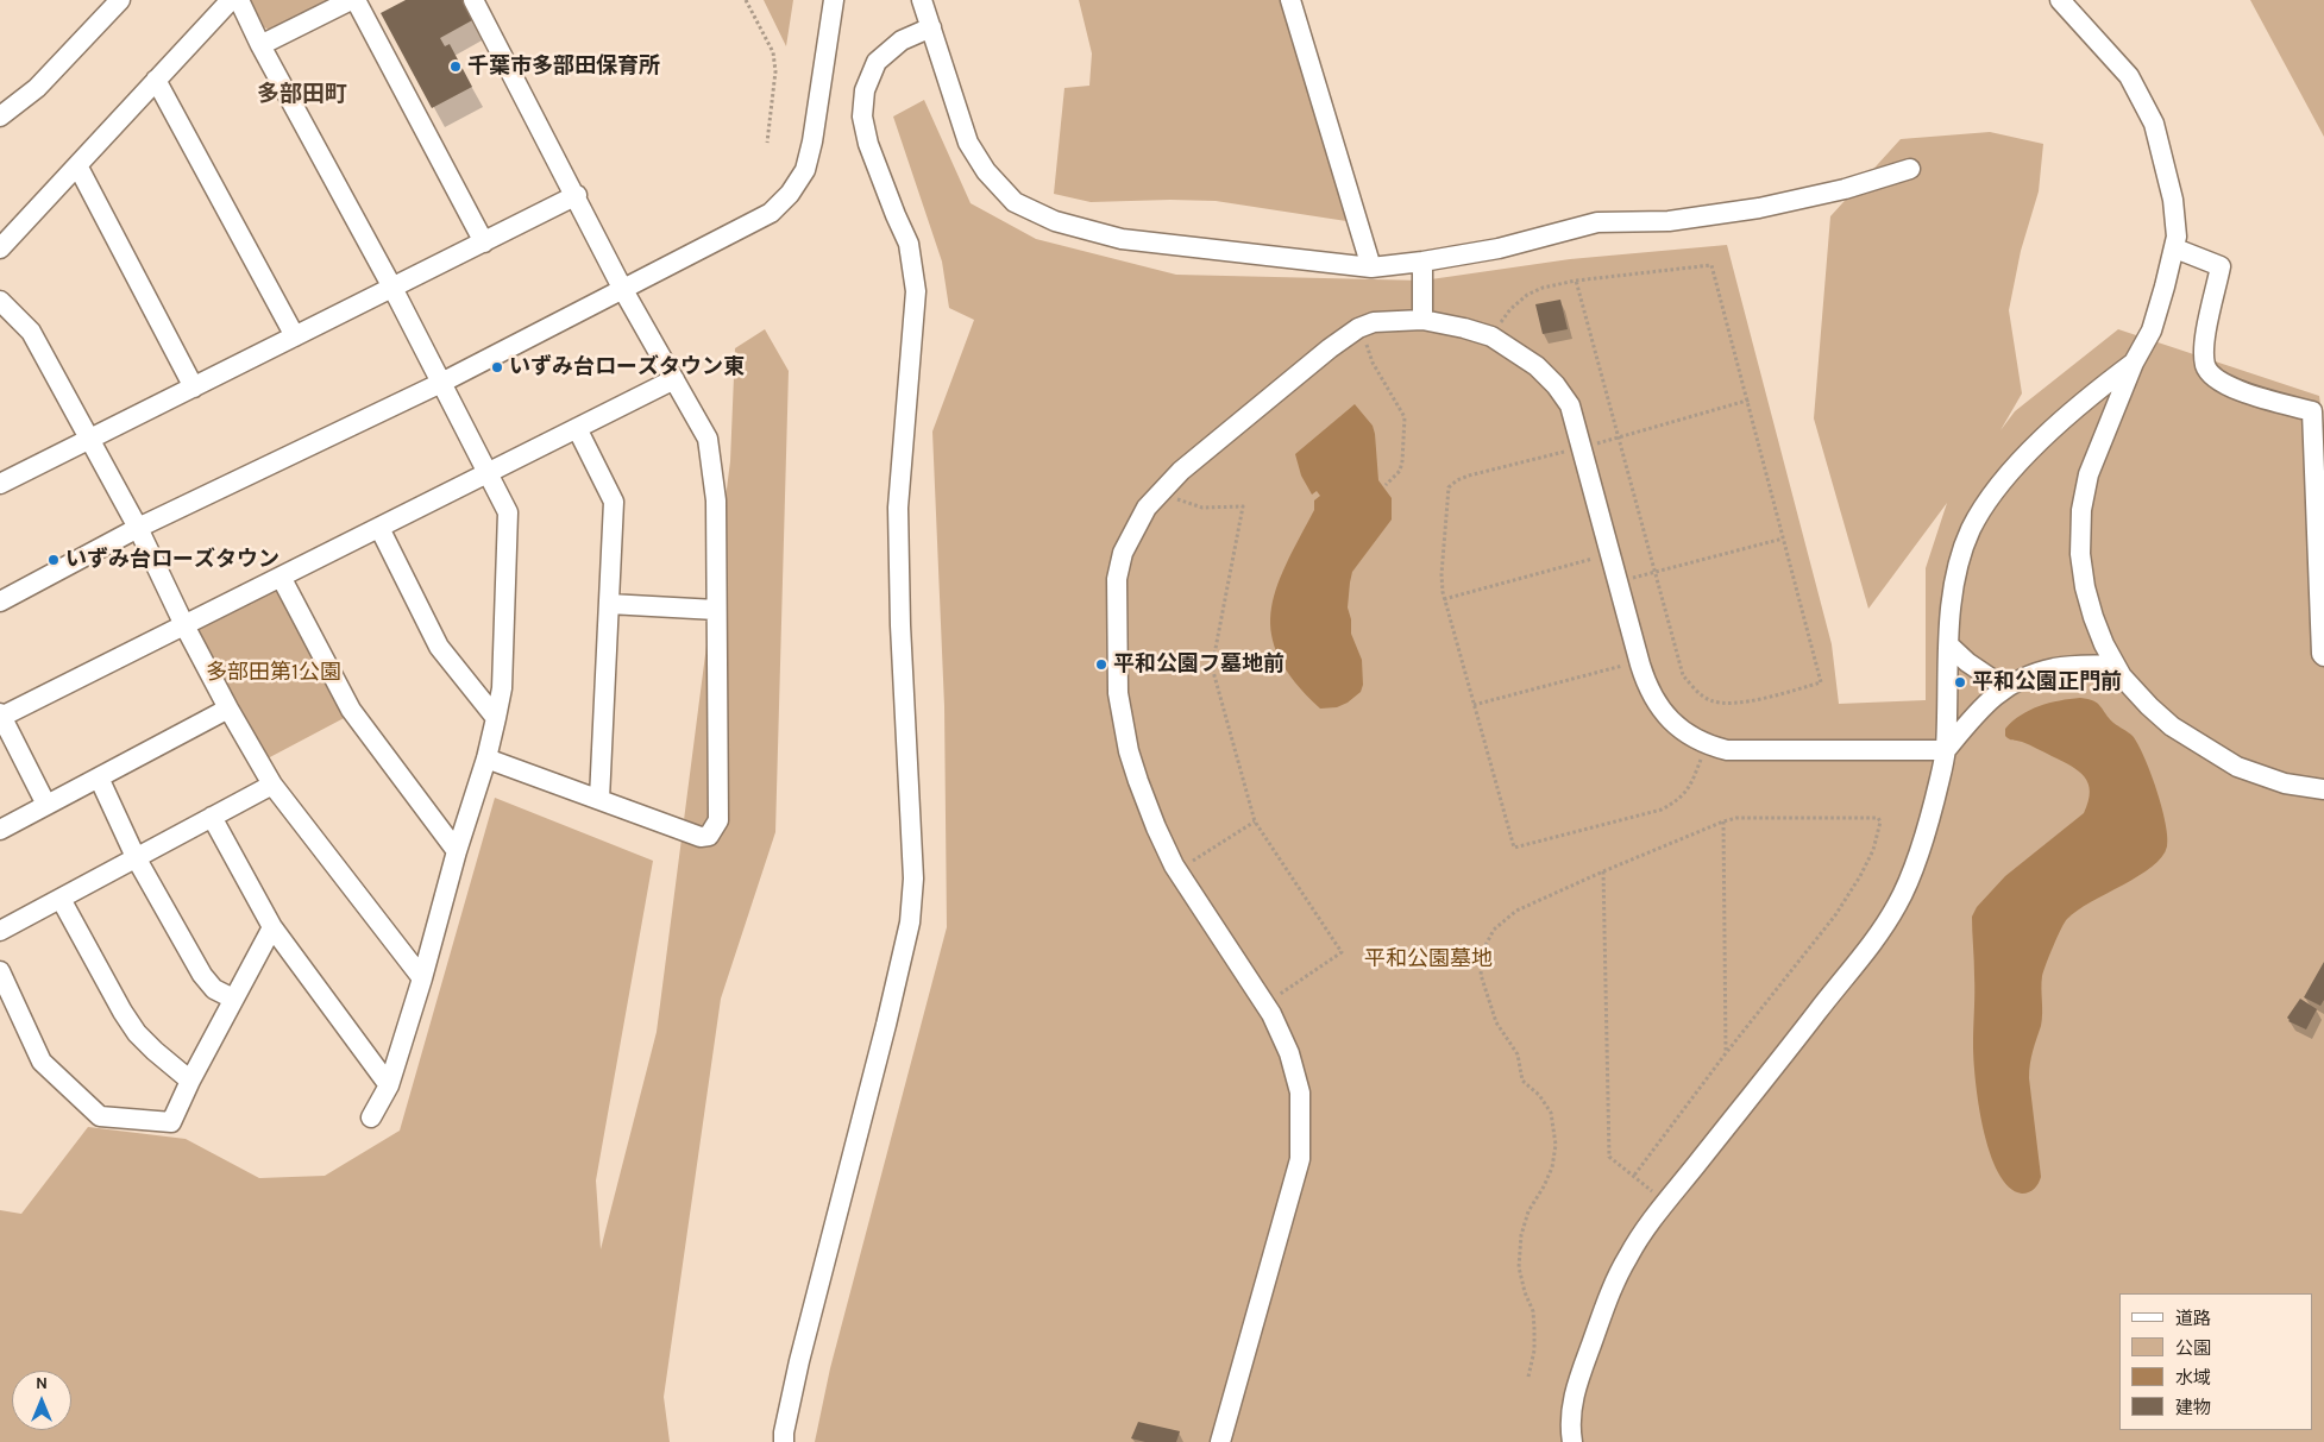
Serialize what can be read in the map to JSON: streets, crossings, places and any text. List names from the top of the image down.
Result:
{
  "districts": ["多部田町"],
  "parks": ["多部田第1公園", "平和公園墓地"],
  "places": [
    "千葉市多部田保育所",
    "いずみ台ローズタウン東",
    "いずみ台ローズタウン",
    "平和公園フ墓地前",
    "平和公園正門前"
  ],
  "legend": [
    "道路",
    "公園",
    "水域",
    "建物"
  ],
  "north": "top"
}
